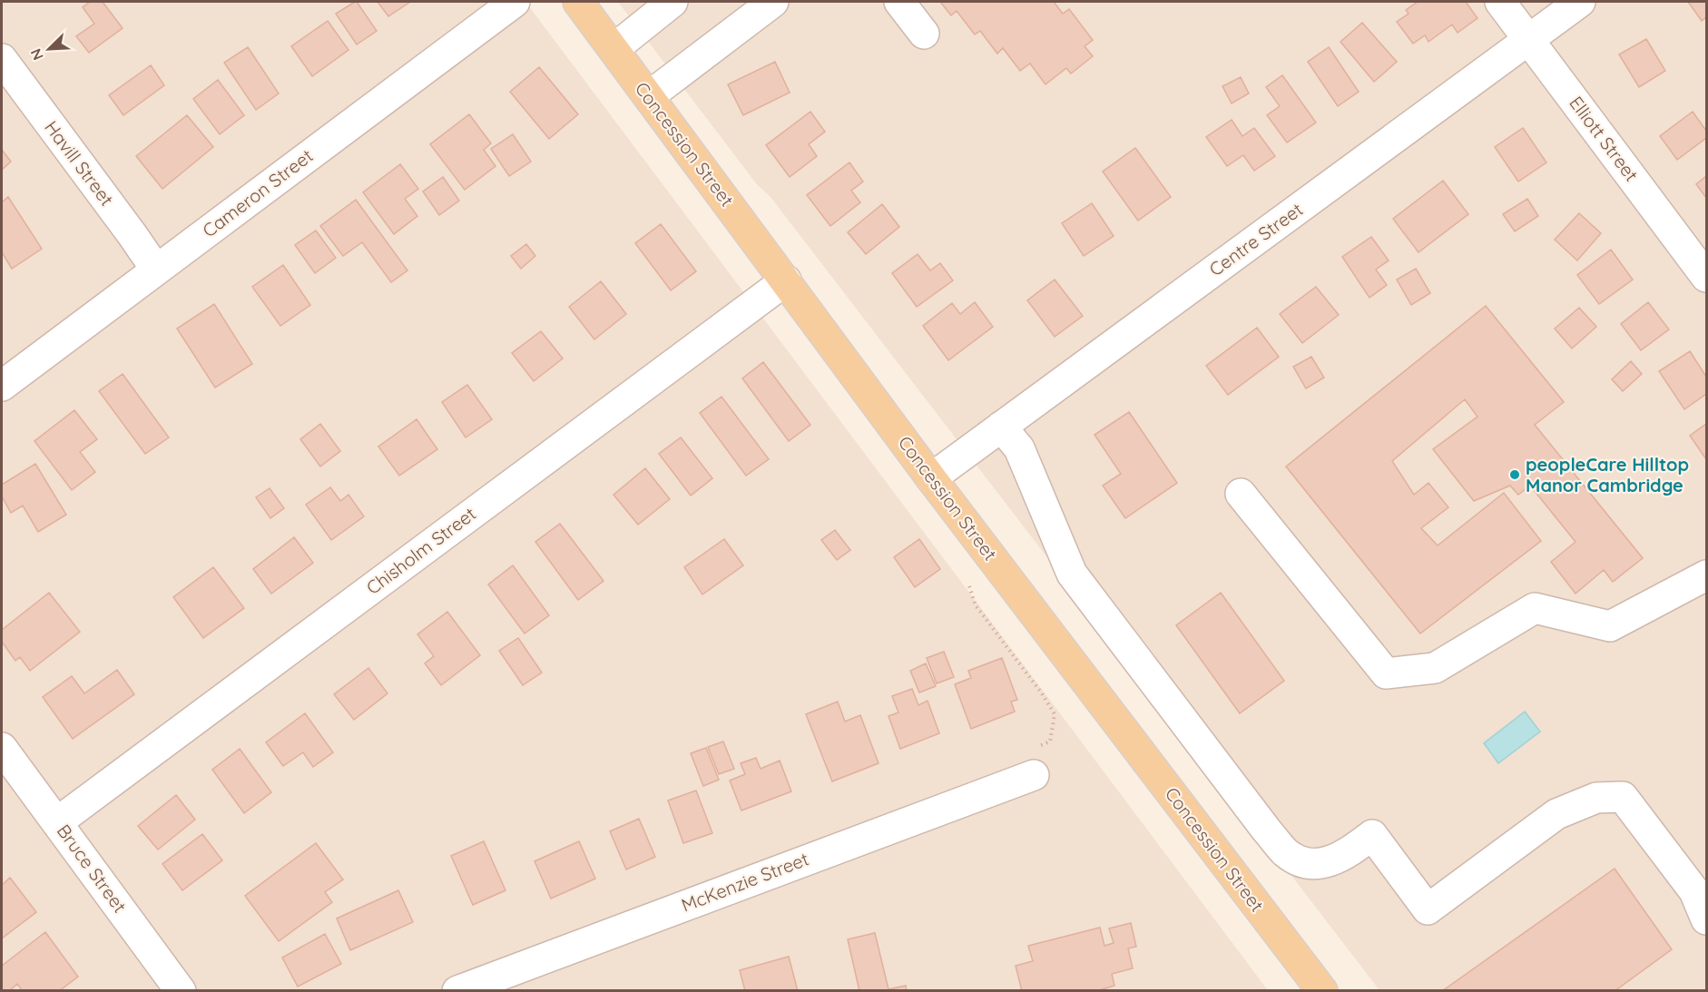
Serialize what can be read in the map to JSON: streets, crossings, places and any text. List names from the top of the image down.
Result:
{
  "streets": {
    "main road": ["Concession Street"],
    "street": [
      "Elliott Street",
      "Havill Street",
      "Cameron Street",
      "Centre Street",
      "Chisholm Street",
      "Bruce Street",
      "McKenzie Street"
    ]
  },
  "crossings": [
    ["Elliott Street", "Centre Street"],
    ["Concession Street", "Centre Street"],
    ["Concession Street", "Chisholm Street"],
    ["Havill Street", "Cameron Street"],
    ["Chisholm Street", "Bruce Street"]
  ],
  "places": ["peopleCare Hilltop Manor Cambridge"],
  "north": "bottom left"
}
